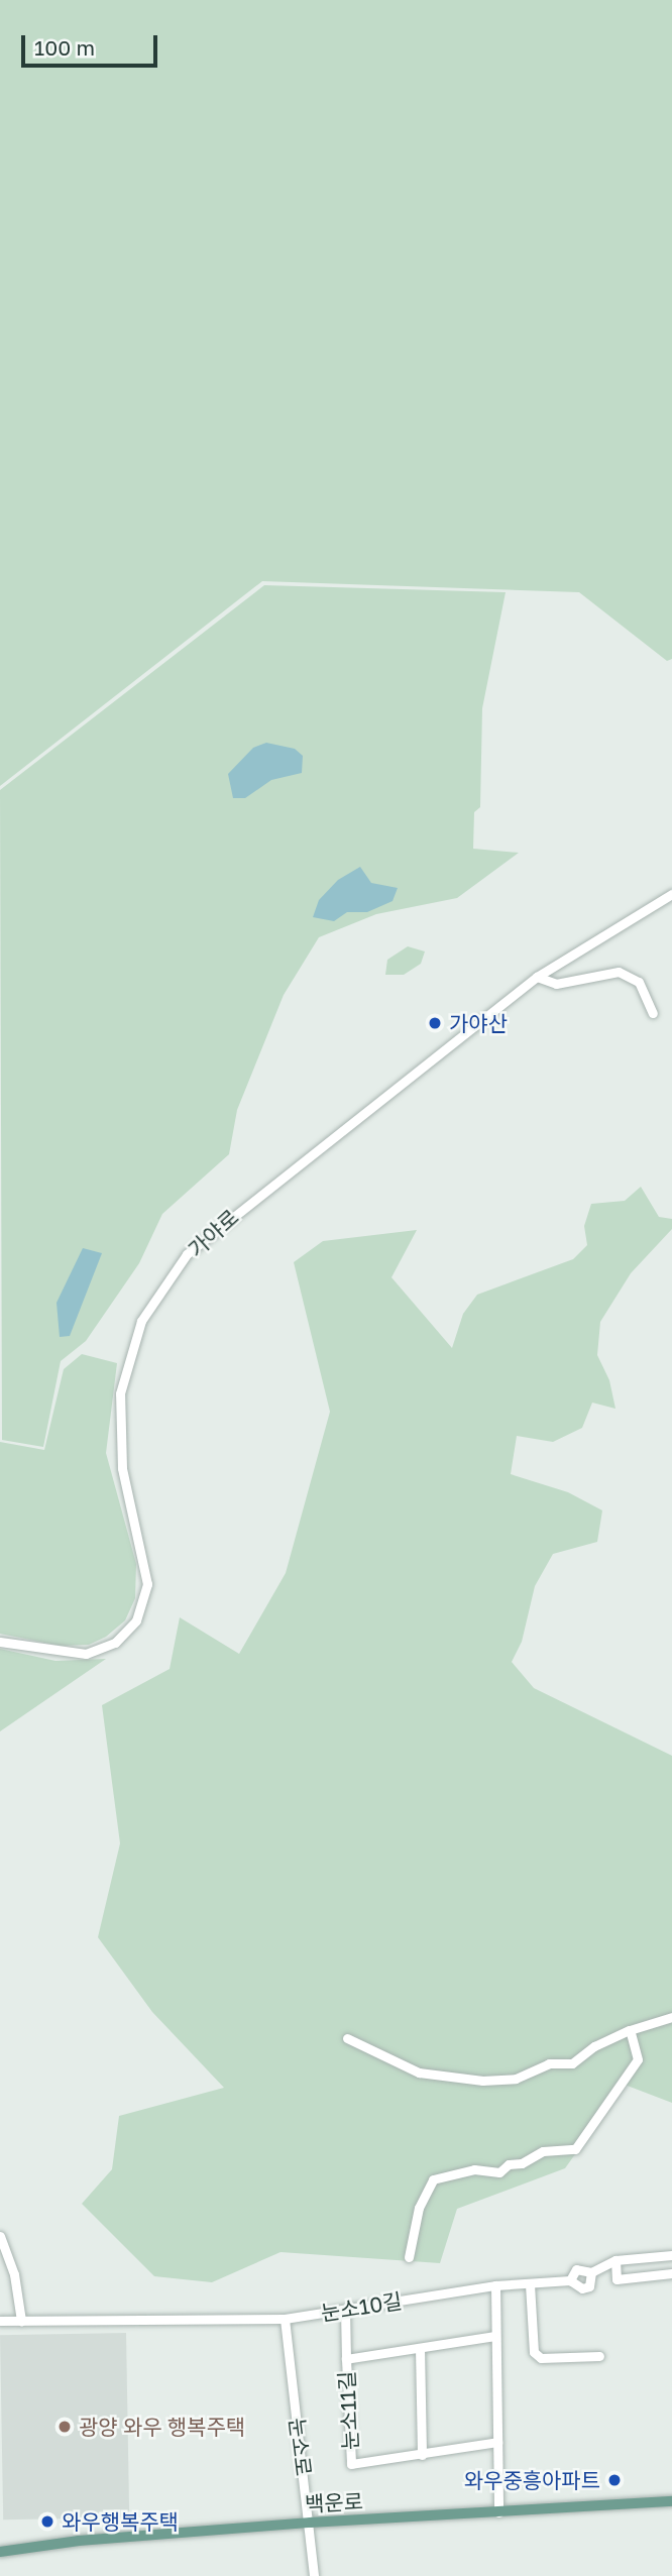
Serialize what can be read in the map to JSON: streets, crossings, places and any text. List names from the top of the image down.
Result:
{
  "streets": {
    "main road": ["백운로"],
    "street": [
      "가야로",
      "눈소10길",
      "눈소11길",
      "눈소로"
    ]
  },
  "crossings": [
    ["눈소10길", "눈소로"],
    ["눈소로", "백운로"]
  ],
  "places": [
    "가야산",
    "광양 와우 행복주택",
    "와우중흥아파트",
    "와우행복주택"
  ],
  "scale_bar": "100 m"
}
